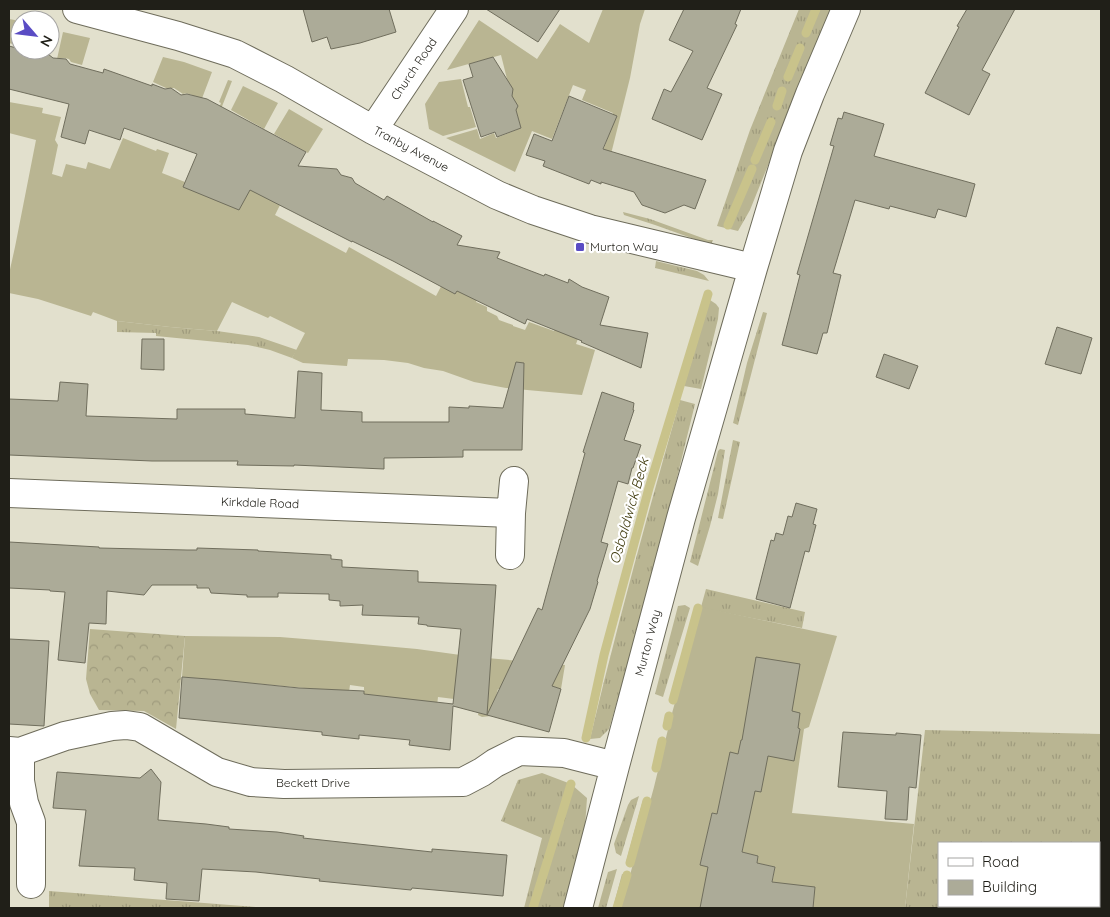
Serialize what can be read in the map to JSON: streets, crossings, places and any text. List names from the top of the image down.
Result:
{
  "streets": {
    "street": [
      "Church Road",
      "Tranby Avenue",
      "Kirkdale Road",
      "Murton Way",
      "Beckett Drive"
    ]
  },
  "crossings": [
    ["Church Road", "Tranby Avenue"],
    ["Tranby Avenue", "Murton Way"],
    ["Murton Way", "Beckett Drive"]
  ],
  "water": ["Osbaldwick Beck"],
  "places": {
    "transit": ["Murton Way"]
  },
  "legend": ["Road", "Building"],
  "north": "bottom right"
}
